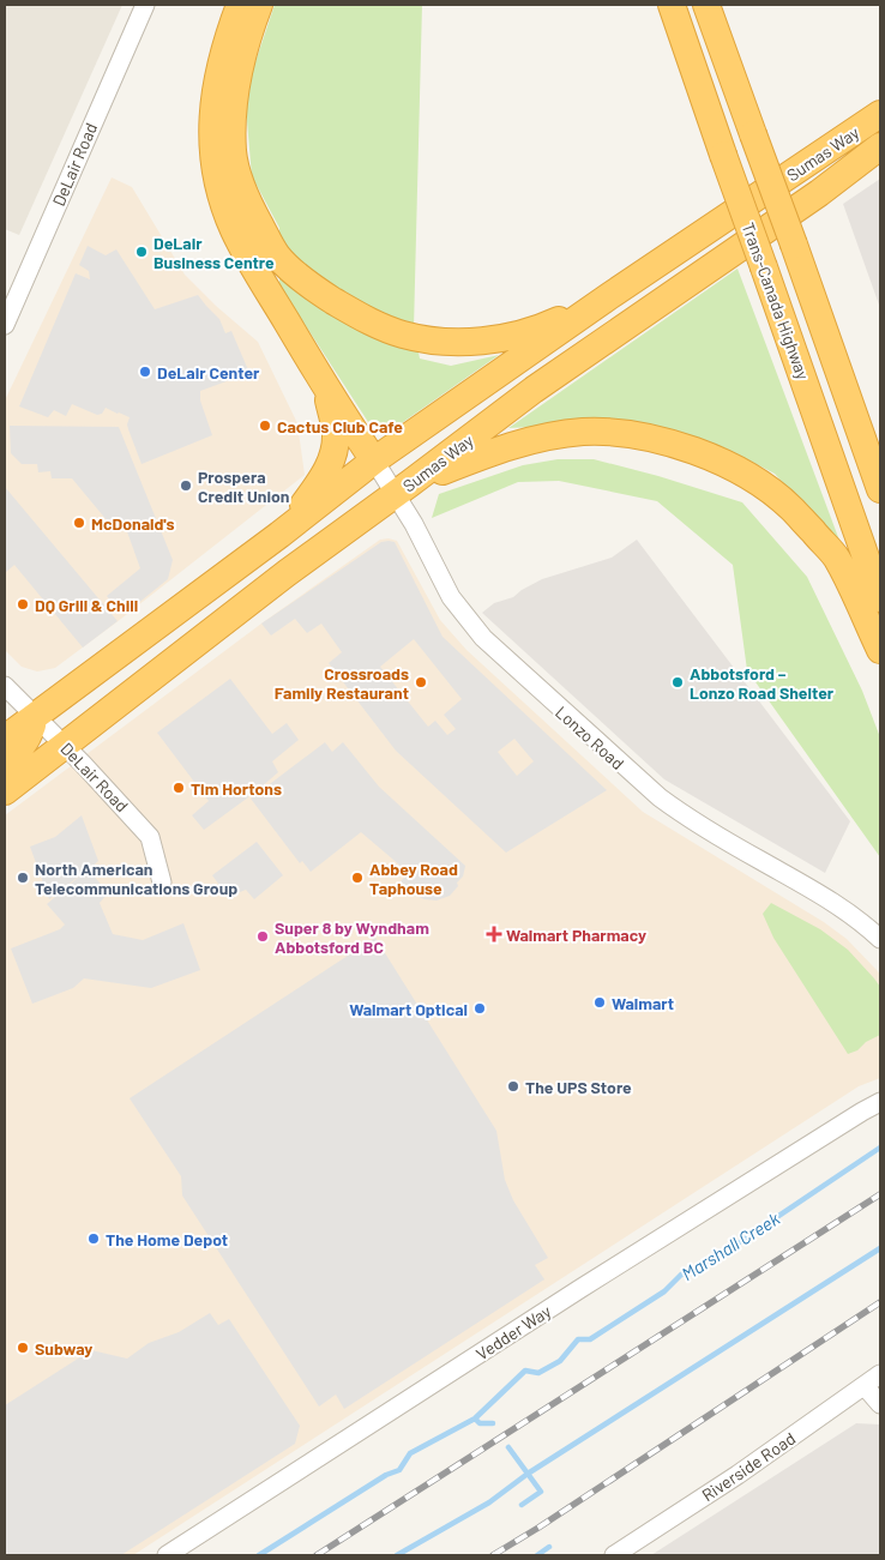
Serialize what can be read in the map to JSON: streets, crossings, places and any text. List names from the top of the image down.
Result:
{
  "streets": {
    "highway": ["Sumas Way", "Trans-Canada Highway"],
    "street": [
      "DeLair Road",
      "Lonzo Road",
      "Vedder Way",
      "Riverside Road"
    ]
  },
  "crossings": [
    ["Sumas Way", "DeLair Road"],
    ["Sumas Way", "Lonzo Road"]
  ],
  "water": ["Marshall Creek"],
  "places": {
    "other": [
      "DeLair Business Centre",
      "DeLair Center",
      "Cactus Club Cafe",
      "Prospera Credit Union",
      "McDonald's",
      "DQ Grill & Chill",
      "Crossroads Family Restaurant",
      "Abbotsford – Lonzo Road Shelter",
      "Tim Hortons",
      "North American Telecommunications Group",
      "Abbey Road Taphouse",
      "Super 8 by Wyndham Abbotsford BC",
      "Walmart",
      "Walmart Optical",
      "The UPS Store",
      "The Home Depot",
      "Subway"
    ],
    "health": ["Walmart Pharmacy"]
  }
}
